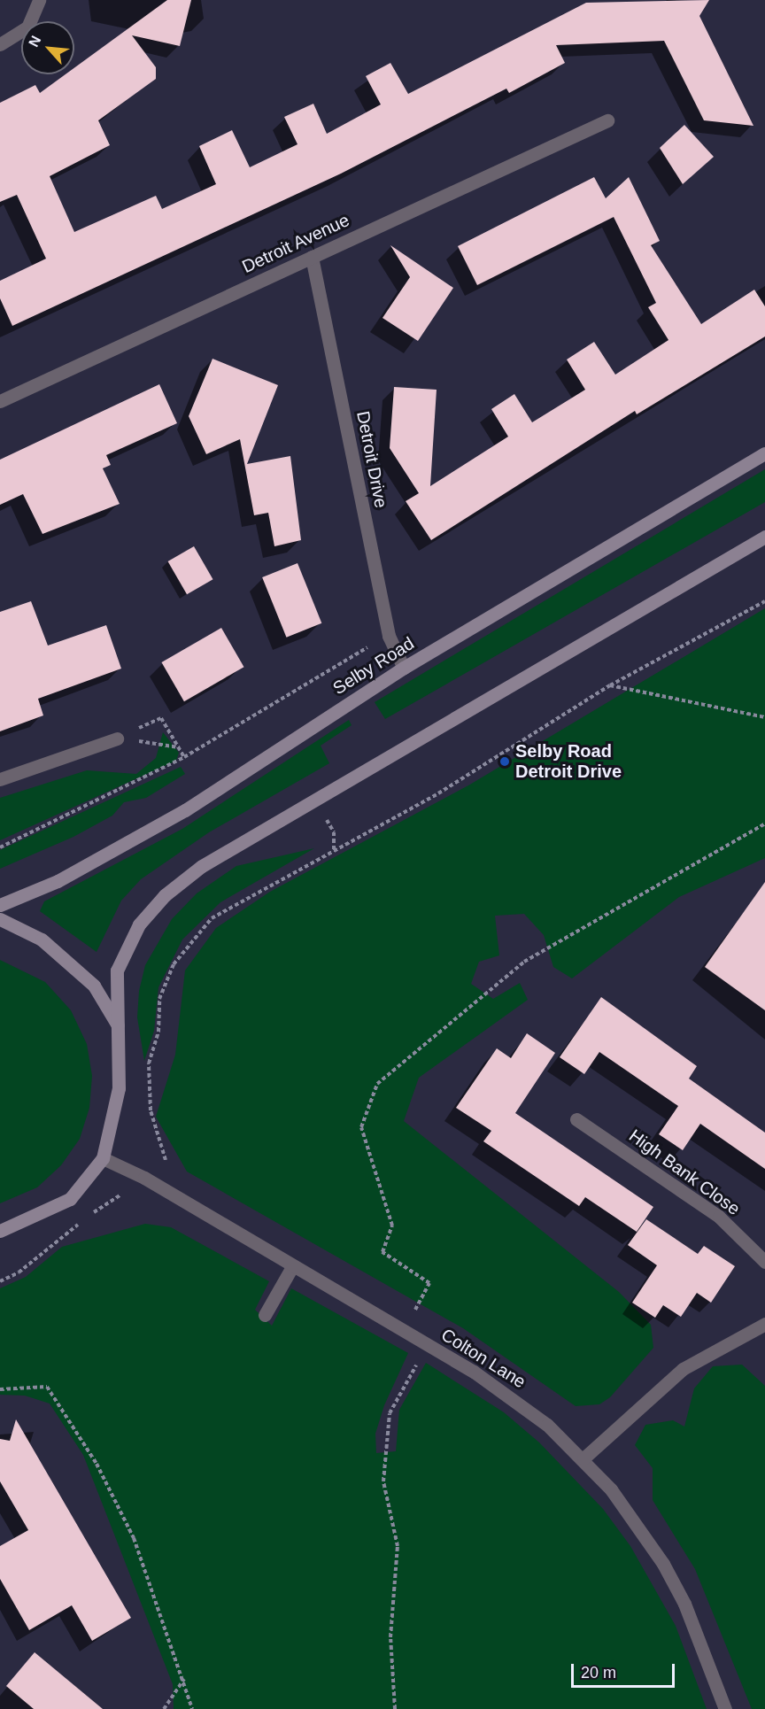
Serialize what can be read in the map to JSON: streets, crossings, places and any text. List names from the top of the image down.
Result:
{
  "streets": {
    "main road": ["Selby Road"],
    "street": [
      "Detroit Avenue",
      "Detroit Drive",
      "High Bank Close",
      "Colton Lane"
    ]
  },
  "crossings": [
    ["Detroit Avenue", "Detroit Drive"],
    ["Detroit Drive", "Selby Road"]
  ],
  "places": ["Selby Road Detroit Drive"],
  "scale_bar": "20 m",
  "north": "top left"
}
